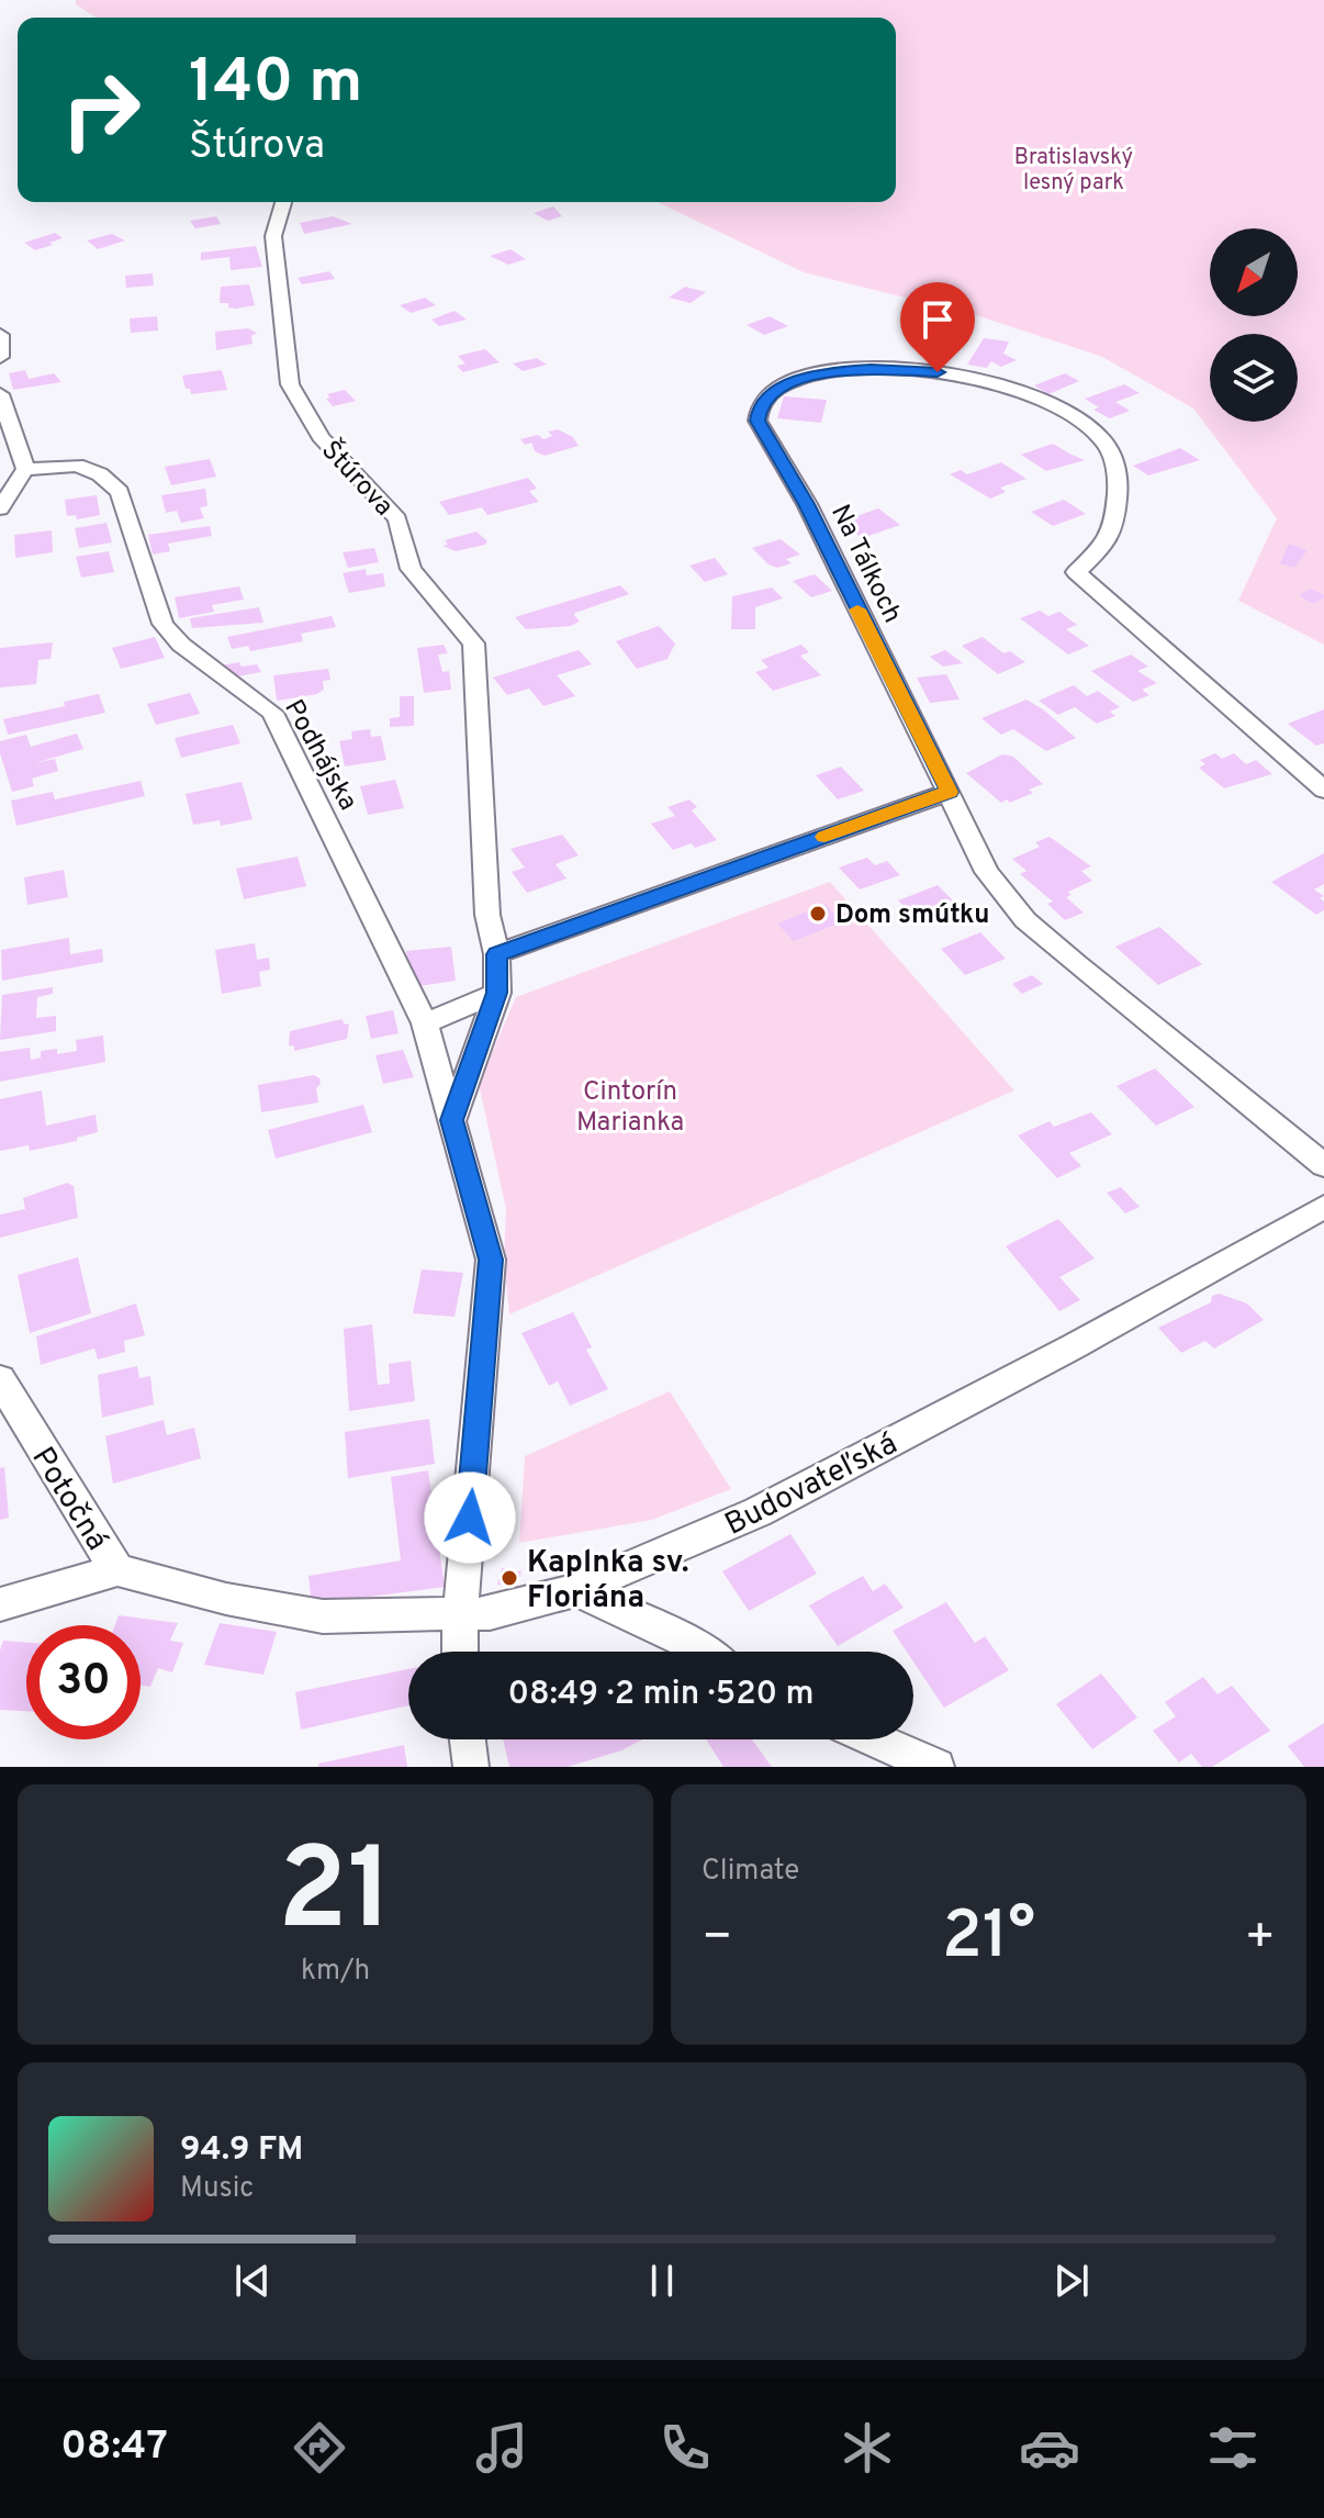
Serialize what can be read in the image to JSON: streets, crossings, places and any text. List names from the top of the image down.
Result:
{
  "streets": {
    "street": [
      "Štúrova",
      "Na Tálkoch",
      "Podhájska",
      "Budovateľská",
      "Potočná"
    ]
  },
  "crossings": [
    ["Budovateľská", "Potočná"]
  ],
  "parks": ["Bratislavský lesný park", "Cintorín Marianka"],
  "places": ["Dom smútku", "Kaplnka sv. Floriána"],
  "north": "bottom left",
  "page": {
    "turn": ["140 m", "Štúrova"],
    "limit": "30",
    "trip": "08:49 · 2 min · 520 m",
    "tile": [
      ["21", "km/h"],
      "Climate"
    ],
    "heat": ["−", "21°", "+"],
    "song": ["94.9 FM", "Music"],
    "tabs": "08:47"
  }
}
